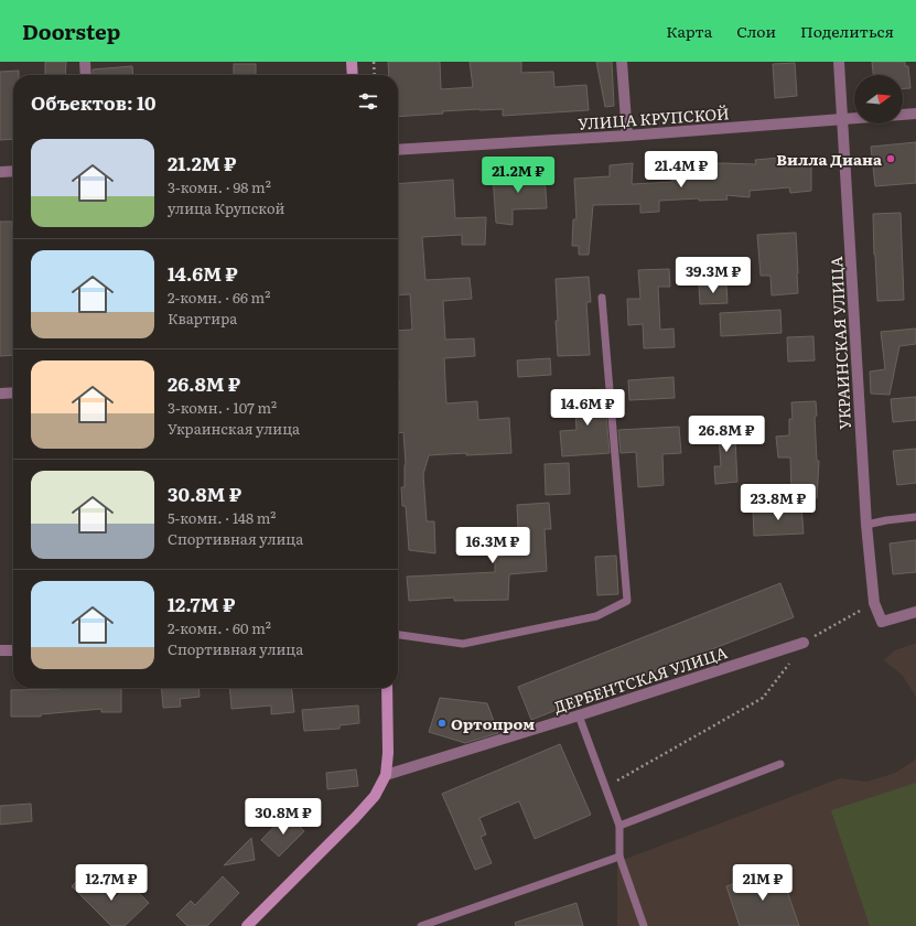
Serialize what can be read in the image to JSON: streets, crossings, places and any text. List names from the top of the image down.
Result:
{
  "streets": {
    "street": ["УЛИЦА КРУПСКОЙ", "УКРАИНСКАЯ УЛИЦА", "ДЕРБЕНТСКАЯ УЛИЦА"]
  },
  "crossings": [
    ["УЛИЦА КРУПСКОЙ", "УКРАИНСКАЯ УЛИЦА"]
  ],
  "places": ["Вилла Диана", "Ортопром"],
  "north": "right",
  "page": {
    "header": "Doorstep",
    "nav": ["Карта", "Слои", "Поделиться"],
    "heading": "Объектов: 10",
    "list": [
      {
        "name": "21.2M ₽",
        "note": "3-комн. · 98 m² · улица Крупской"
      },
      {
        "name": "14.6M ₽",
        "note": "2-комн. · 66 m² · Квартира"
      },
      {
        "name": "26.8M ₽",
        "note": "3-комн. · 107 m² · Украинская улица"
      },
      {
        "name": "30.8M ₽",
        "note": "5-комн. · 148 m² · Спортивная улица"
      },
      {
        "name": "12.7M ₽",
        "note": "2-комн. · 60 m² · Спортивная улица"
      }
    ],
    "price": [
      "21.4M ₽",
      "21.2M ₽",
      "39.3M ₽",
      "14.6M ₽",
      "26.8M ₽",
      "23.8M ₽",
      "16.3M ₽",
      "30.8M ₽",
      "12.7M ₽",
      "21M ₽"
    ]
  }
}
